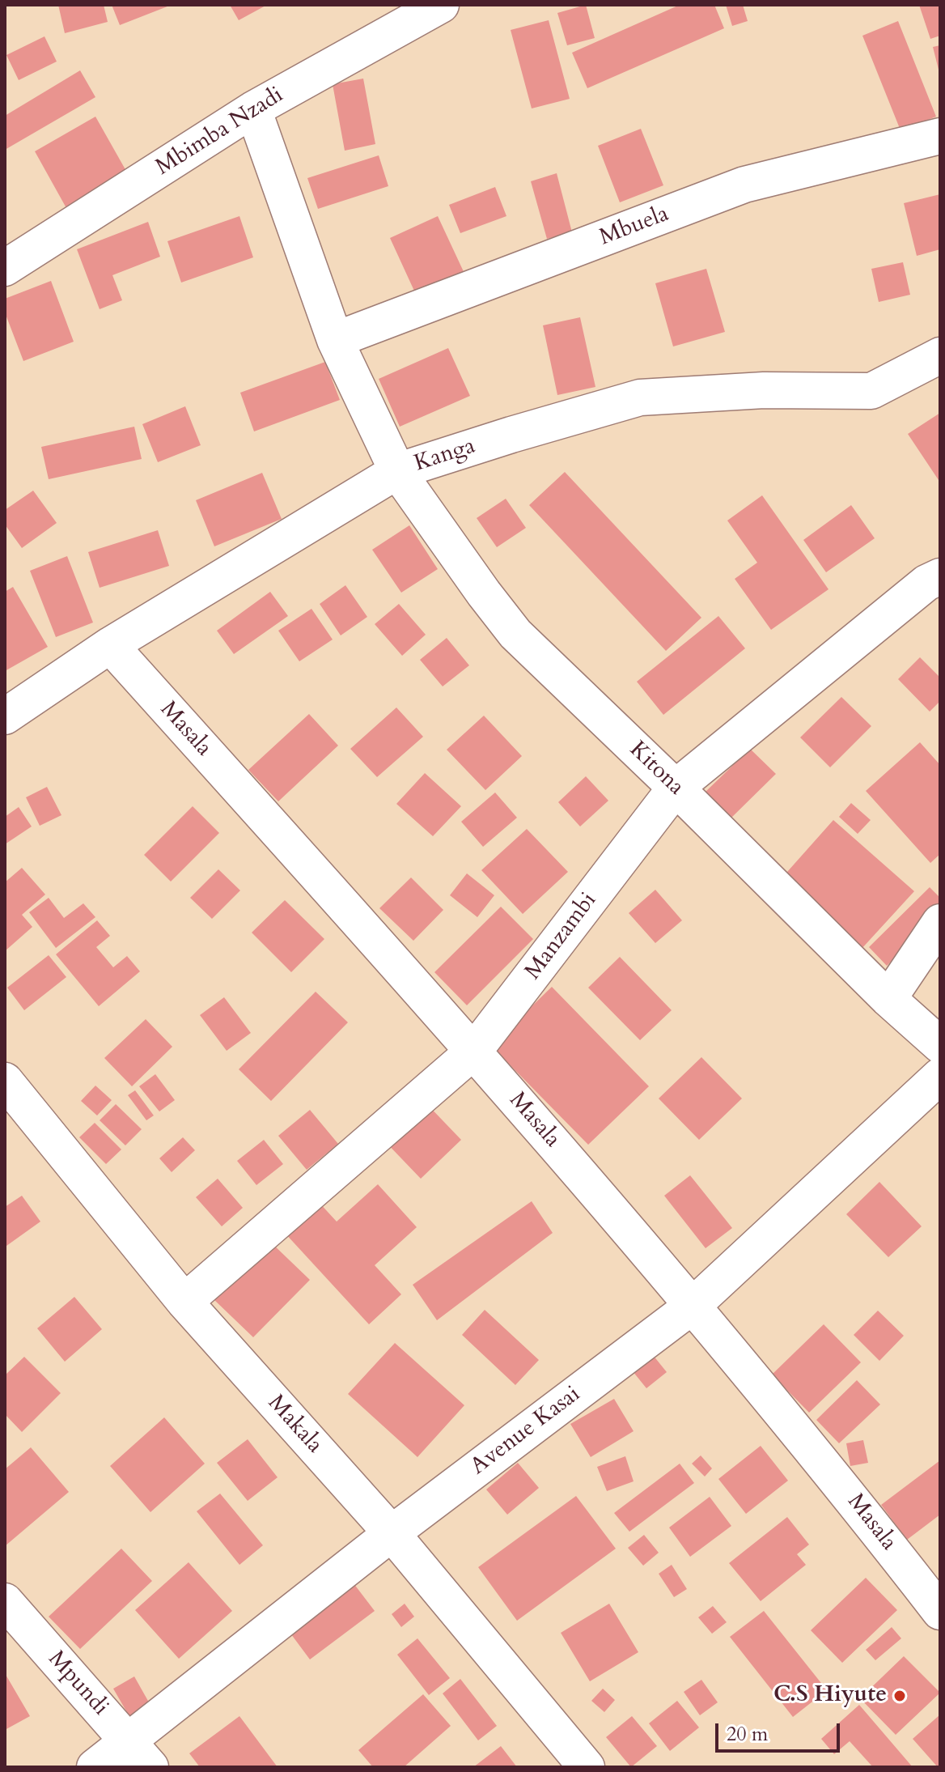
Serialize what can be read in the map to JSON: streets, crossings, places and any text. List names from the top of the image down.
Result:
{
  "streets": {
    "street": [
      "Mbimba Nzadi",
      "Mbuela",
      "Kanga",
      "Masala",
      "Kitona",
      "Manzambi",
      "Makala",
      "Avenue Kasai",
      "Mpundi"
    ]
  },
  "crossings": [
    ["Mbimba Nzadi", "Kitona"],
    ["Mbuela", "Kitona"],
    ["Kanga", "Masala"],
    ["Kanga", "Kitona"],
    ["Masala", "Manzambi"],
    ["Masala", "Avenue Kasai"],
    ["Kitona", "Manzambi"],
    ["Manzambi", "Makala"],
    ["Makala", "Avenue Kasai"],
    ["Avenue Kasai", "Mpundi"]
  ],
  "places": ["C.S Hiyute"],
  "scale_bar": "20 m"
}
